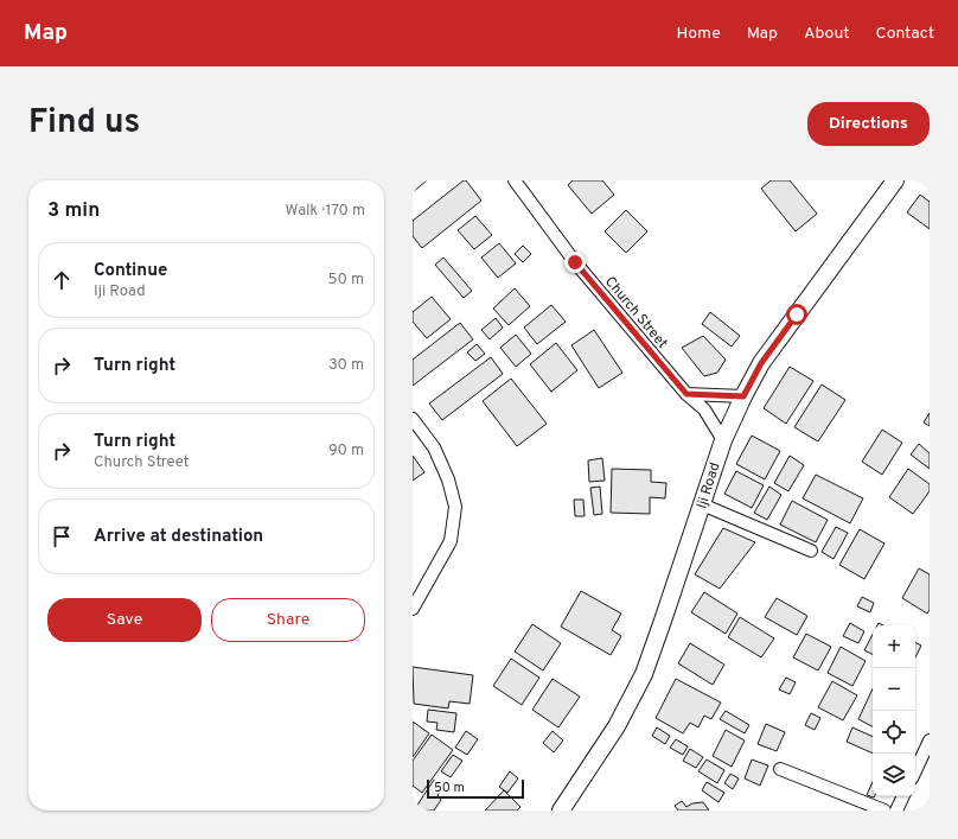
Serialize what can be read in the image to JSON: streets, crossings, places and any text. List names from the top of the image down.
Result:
{
  "streets": {
    "street": ["Church Street", "Iji Road"]
  },
  "crossings": [
    ["Church Street", "Iji Road"]
  ],
  "scale_bar": "50 m",
  "page": {
    "header": "Map",
    "nav": [
      "Home",
      "Map",
      "About",
      "Contact"
    ],
    "title": "Find us",
    "buttons": [
      "Directions",
      ["Save", "Share"]
    ],
    "heading": ["3 min", "Walk · 170 m"],
    "list": [
      ["Continue", "Iji Road", "50 m"],
      ["Turn right", "30 m"],
      ["Turn right", "Church Street", "90 m"],
      "Arrive at destination"
    ],
    "map_buttons": ["+", "−"],
    "scale": "50 m"
  }
}
